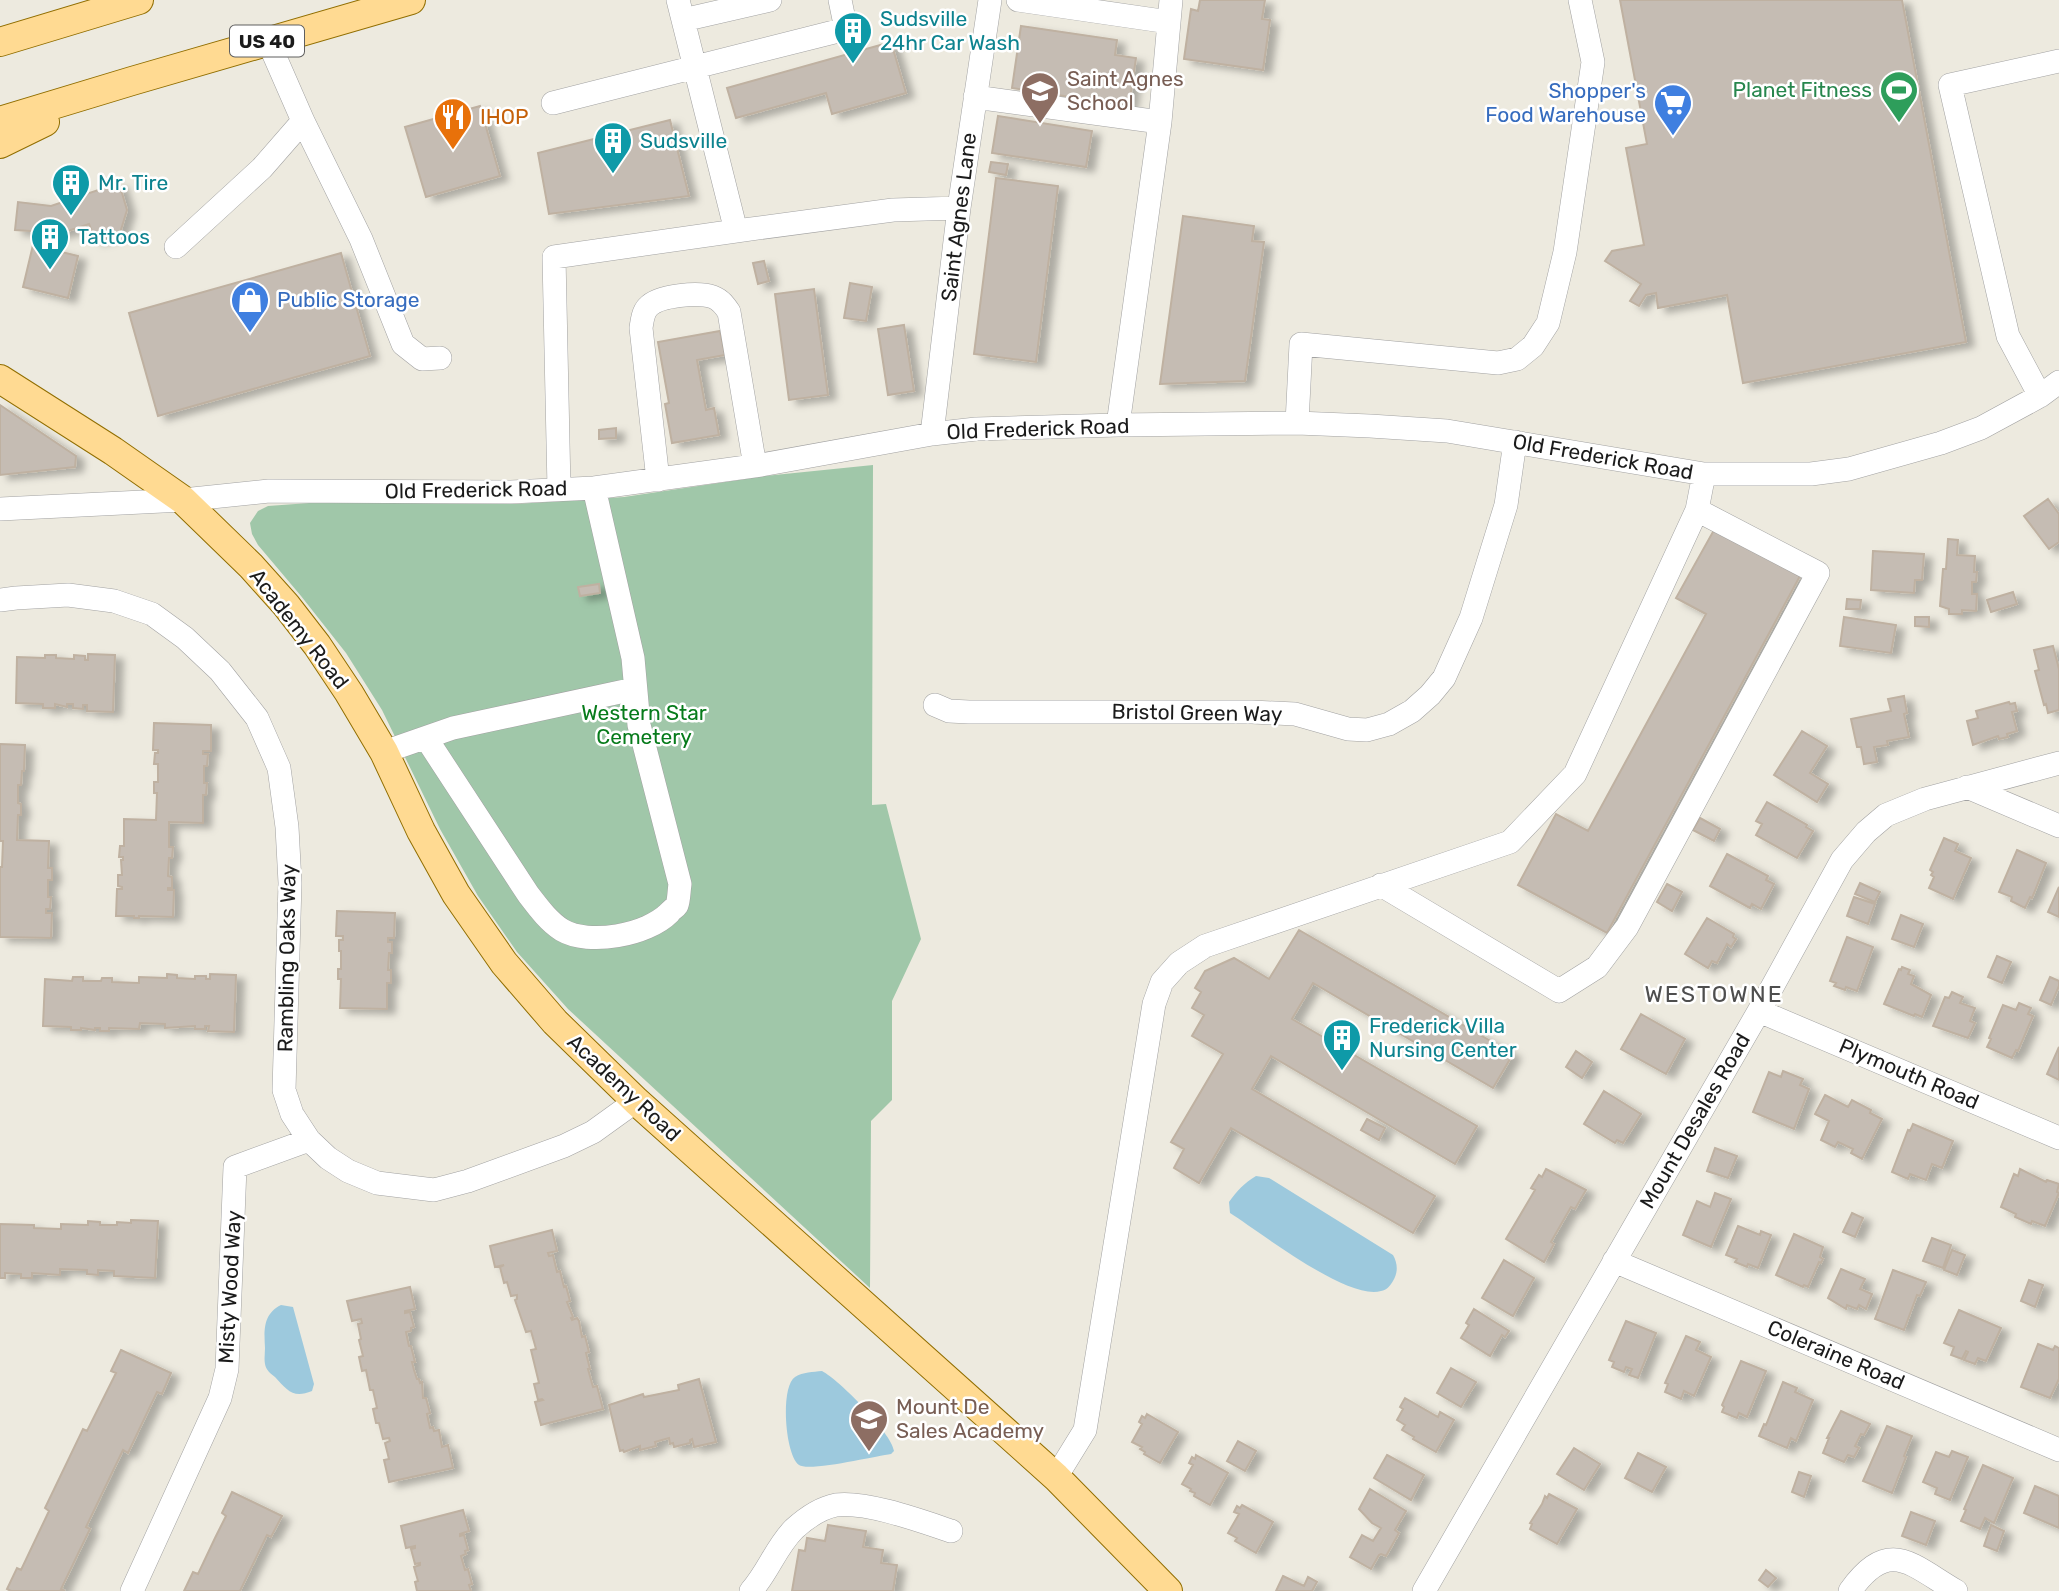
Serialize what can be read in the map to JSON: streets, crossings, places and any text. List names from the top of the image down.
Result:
{
  "streets": {
    "main road": ["US 40", "Academy Road"],
    "street": [
      "Saint Agnes Lane",
      "Old Frederick Road",
      "Bristol Green Way",
      "Rambling Oaks Way",
      "Plymouth Road",
      "Mount Desales Road",
      "Misty Wood Way",
      "Coleraine Road"
    ]
  },
  "crossings": [
    ["Saint Agnes Lane", "Old Frederick Road"],
    ["Old Frederick Road", "Academy Road"],
    ["Old Frederick Road", "Bristol Green Way"],
    ["Academy Road", "Rambling Oaks Way"],
    ["Rambling Oaks Way", "Misty Wood Way"],
    ["Plymouth Road", "Mount Desales Road"],
    ["Mount Desales Road", "Coleraine Road"]
  ],
  "districts": ["WESTOWNE"],
  "parks": ["Western Star Cemetery"],
  "places": {
    "building": [
      "Sudsville 24hr Car Wash",
      "Sudsville",
      "Mr. Tire",
      "Tattoos",
      "Frederick Villa Nursing Center"
    ],
    "sports": ["Planet Fitness"],
    "school or university": ["Saint Agnes School", "Mount De Sales Academy"],
    "supermarket": ["Shopper's Food Warehouse"],
    "restaurant": ["IHOP"],
    "shop": ["Public Storage"]
  }
}
